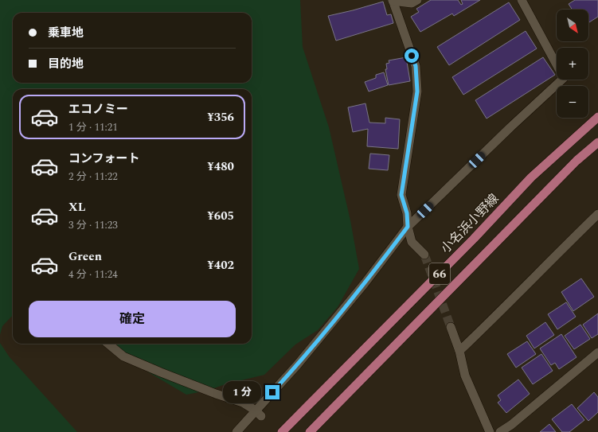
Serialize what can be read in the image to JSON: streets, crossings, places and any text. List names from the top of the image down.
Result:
{
  "streets": {
    "main road": ["小名浜小野線", "66"]
  },
  "north": "bottom right",
  "page": {
    "map_buttons": ["+", "−"],
    "banner": ["乗車地", "目的地"],
    "list": [
      {
        "name": "エコノミー",
        "note": "1 分 · 11:21",
        "value": "¥356"
      },
      {
        "name": "コンフォート",
        "note": "2 分 · 11:22",
        "value": "¥480"
      },
      {
        "name": "XL",
        "note": "3 分 · 11:23",
        "value": "¥605"
      },
      {
        "name": "Green",
        "note": "4 分 · 11:24",
        "value": "¥402"
      }
    ],
    "buttons": "確定",
    "bubble": "1 分"
  }
}
